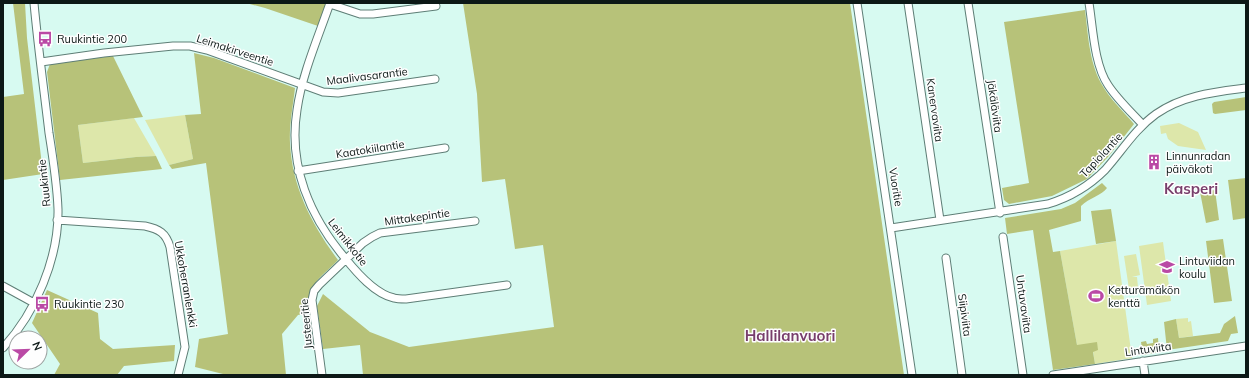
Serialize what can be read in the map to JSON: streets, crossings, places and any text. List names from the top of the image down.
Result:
{
  "streets": {
    "street": [
      "Leimakirveentie",
      "Maalivasarantie",
      "Jäkäläviita",
      "Kanervaviita",
      "Kaatokiilantie",
      "Tapiolantie",
      "Ruukintie",
      "Vuoritie",
      "Mittakepintie",
      "Leimikkotie",
      "Ukkoherranlenkki",
      "Untuvaviita",
      "Siipiviita",
      "Justeeritie",
      "Lintuviita"
    ]
  },
  "crossings": [
    ["Leimakirveentie", "Maalivasarantie"],
    ["Leimakirveentie", "Ruukintie"],
    ["Leimakirveentie", "Leimikkotie"],
    ["Maalivasarantie", "Leimikkotie"],
    ["Jäkäläviita", "Tapiolantie"],
    ["Kanervaviita", "Tapiolantie"],
    ["Kaatokiilantie", "Leimikkotie"],
    ["Tapiolantie", "Vuoritie"],
    ["Ruukintie", "Ukkoherranlenkki"],
    ["Mittakepintie", "Leimikkotie"],
    ["Mittakepintie", "Justeeritie"],
    ["Leimikkotie", "Justeeritie"]
  ],
  "districts": ["Kasperi", "Hallilanvuori"],
  "places": {
    "bus stop": ["Ruukintie 200", "Ruukintie 230"],
    "building": ["Linnunradan päiväkoti"],
    "school or university": ["Lintuviidan koulu"],
    "sports": ["Ketturämäkön kenttä"]
  },
  "north": "top right"
}
